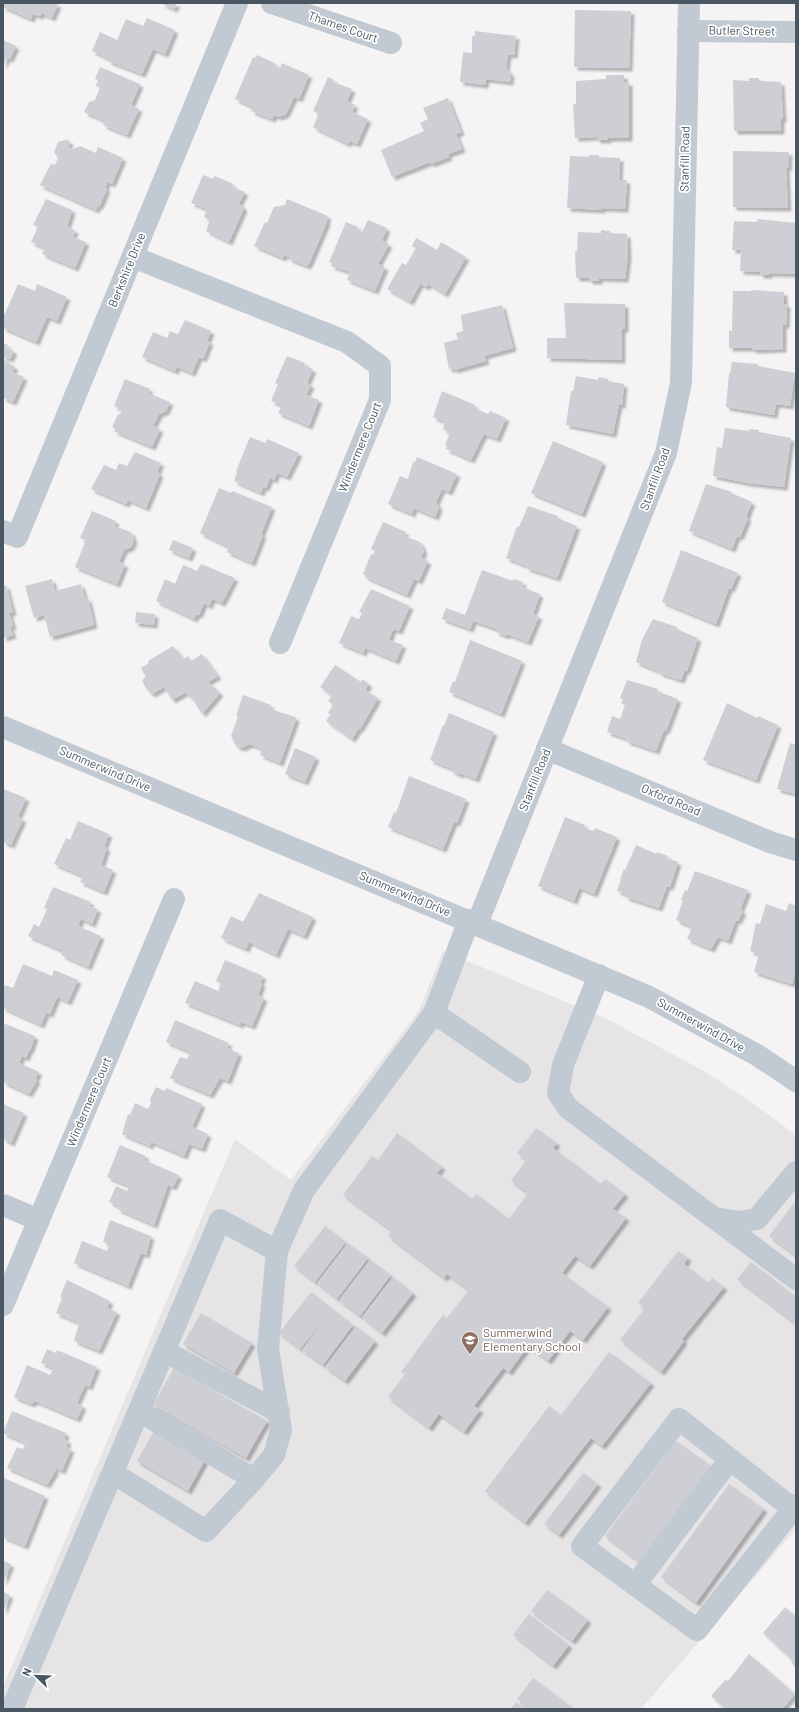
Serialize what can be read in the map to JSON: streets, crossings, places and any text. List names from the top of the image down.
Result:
{
  "streets": {
    "street": [
      "Thames Court",
      "Butler Street",
      "Stanfill Road",
      "Berkshire Drive",
      "Windermere Court",
      "Summerwind Drive",
      "Oxford Road"
    ]
  },
  "crossings": [
    ["Butler Street", "Stanfill Road"],
    ["Stanfill Road", "Summerwind Drive"],
    ["Stanfill Road", "Oxford Road"],
    ["Berkshire Drive", "Windermere Court"]
  ],
  "places": {
    "school or university": ["Summerwind Elementary School"]
  },
  "north": "top left"
}
